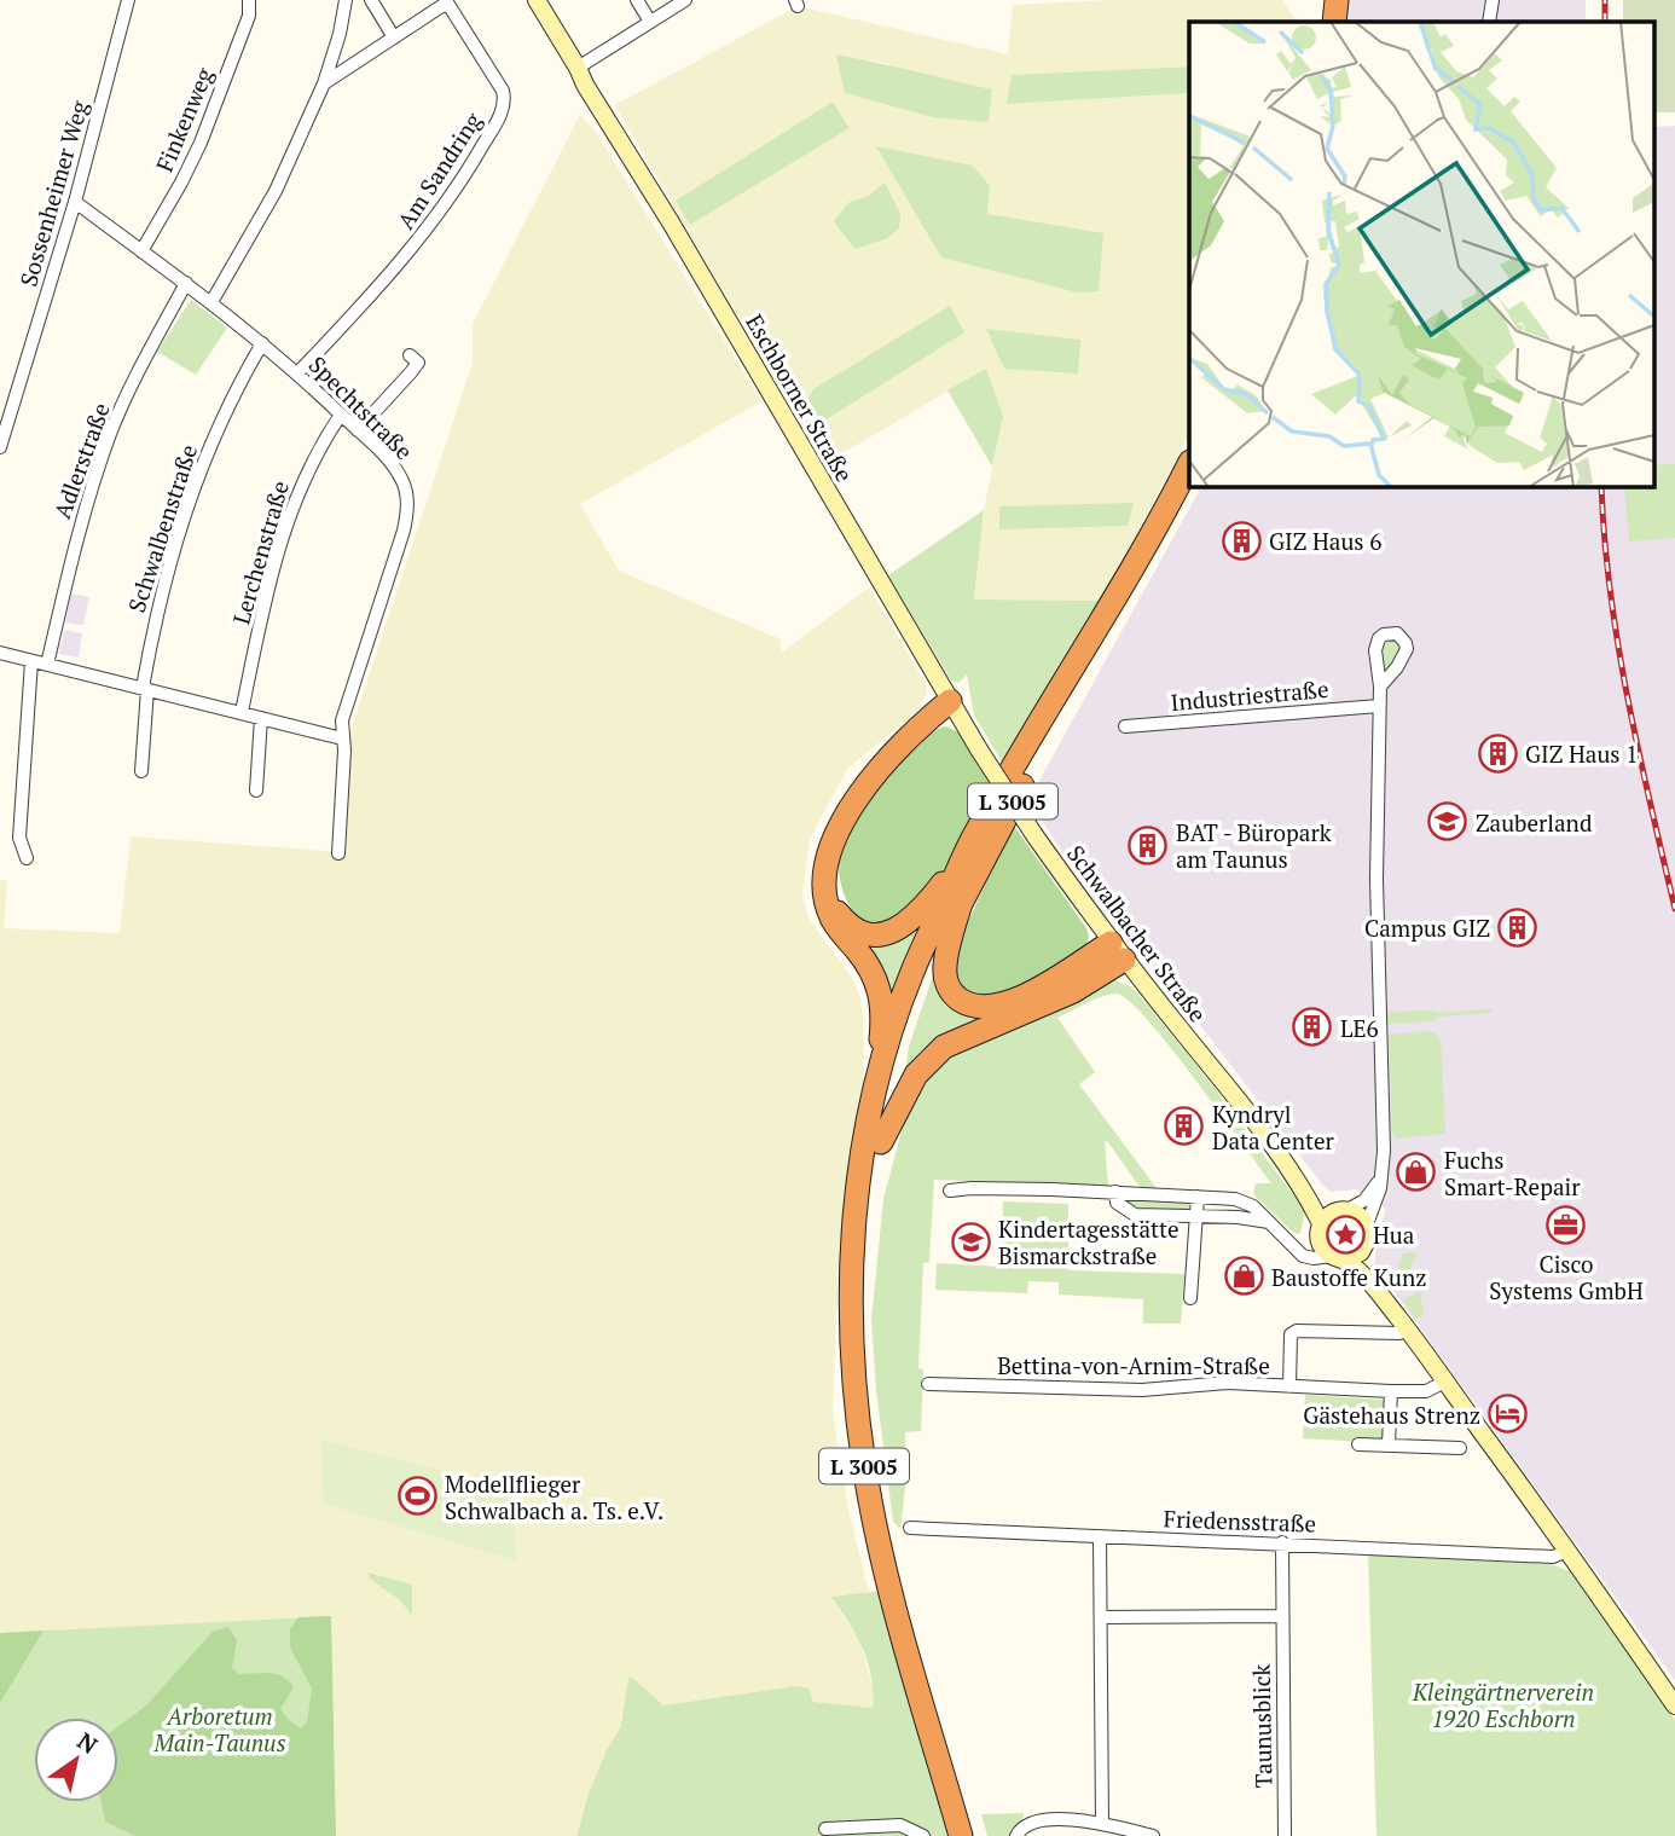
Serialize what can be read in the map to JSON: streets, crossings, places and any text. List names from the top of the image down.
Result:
{
  "streets": {
    "highway": ["L 3005"],
    "street": [
      "Finkenweg",
      "Am Sandring",
      "Sossenheimer Weg",
      "Eschborner Straße",
      "Spechtstraße",
      "Adlerstraße",
      "Schwalbenstraße",
      "Lerchenstraße",
      "Industriestraße",
      "Schwalbacher Straße",
      "Bettina-von-Arnim-Straße",
      "Friedensstraße",
      "Taunusblick"
    ]
  },
  "crossings": [
    ["Finkenweg", "Spechtstraße"],
    ["Am Sandring", "Spechtstraße"],
    ["Sossenheimer Weg", "Spechtstraße"],
    ["Eschborner Straße", "Schwalbacher Straße"],
    ["Spechtstraße", "Adlerstraße"],
    ["Spechtstraße", "Schwalbenstraße"],
    ["Spechtstraße", "Lerchenstraße"],
    ["Schwalbacher Straße", "Bettina-von-Arnim-Straße"],
    ["Schwalbacher Straße", "Friedensstraße"],
    ["Friedensstraße", "Taunusblick"]
  ],
  "parks": ["Kleingärtnerverein 1920 Eschborn", "Arboretum Main-Taunus"],
  "places": {
    "building": [
      "GIZ Haus 6",
      "GIZ Haus 1",
      "BAT - Büropark am Taunus",
      "Campus GIZ",
      "LE6",
      "Kyndryl Data Center"
    ],
    "school or university": ["Zauberland", "Kindertagesstätte Bismarckstraße"],
    "shop": ["Fuchs Smart-Repair", "Baustoffe Kunz"],
    "office": ["Cisco Systems GmbH"],
    "place": ["Hua"],
    "hotel": ["Gästehaus Strenz"],
    "sports": ["Modellflieger Schwalbach a. Ts. e.V."]
  },
  "north": "top right"
}
